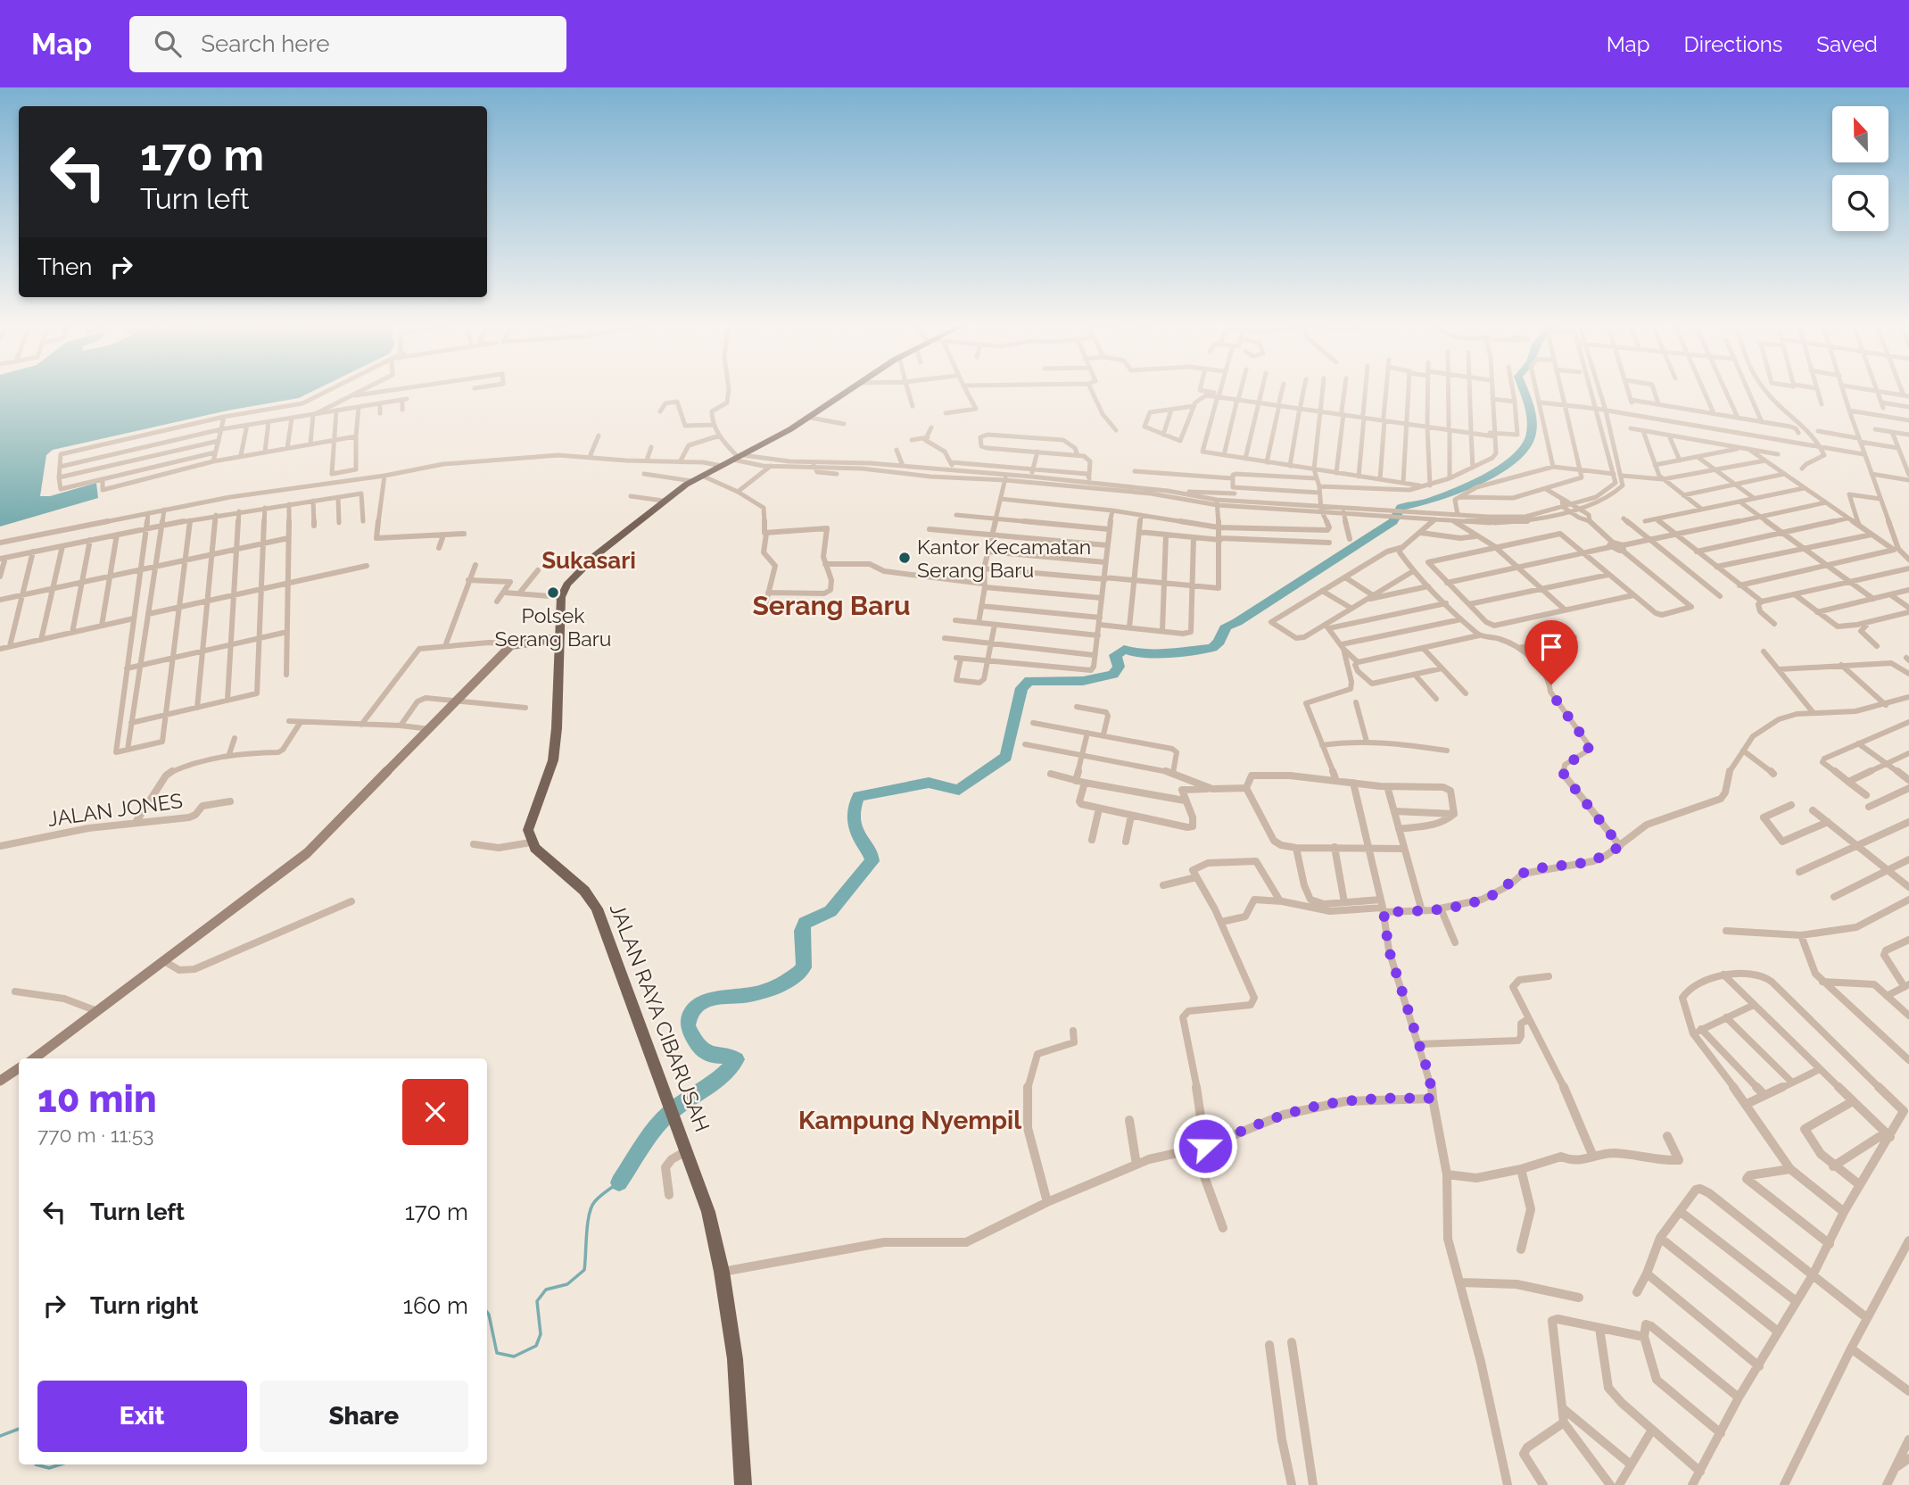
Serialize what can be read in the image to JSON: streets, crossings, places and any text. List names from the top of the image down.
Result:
{
  "streets": {
    "main road": ["JALAN RAYA CIBARUSAH"],
    "street": ["JALAN JONES"]
  },
  "districts": ["Sukasari", "Serang Baru", "Kampung Nyempil"],
  "places": ["Kantor Kecamatan Serang Baru", "Polsek Serang Baru"],
  "north": "top",
  "page": {
    "header": "Map",
    "search": "Search here",
    "nav": ["Map", "Directions", "Saved"],
    "turn": ["170 m", "Turn left"],
    "then": "Then",
    "heading": ["10 min", "770 m · 11:53"],
    "list": [
      {
        "name": "Turn left",
        "value": "170 m"
      },
      {
        "name": "Turn right",
        "value": "160 m"
      }
    ],
    "buttons": ["Exit", "Share"]
  }
}
